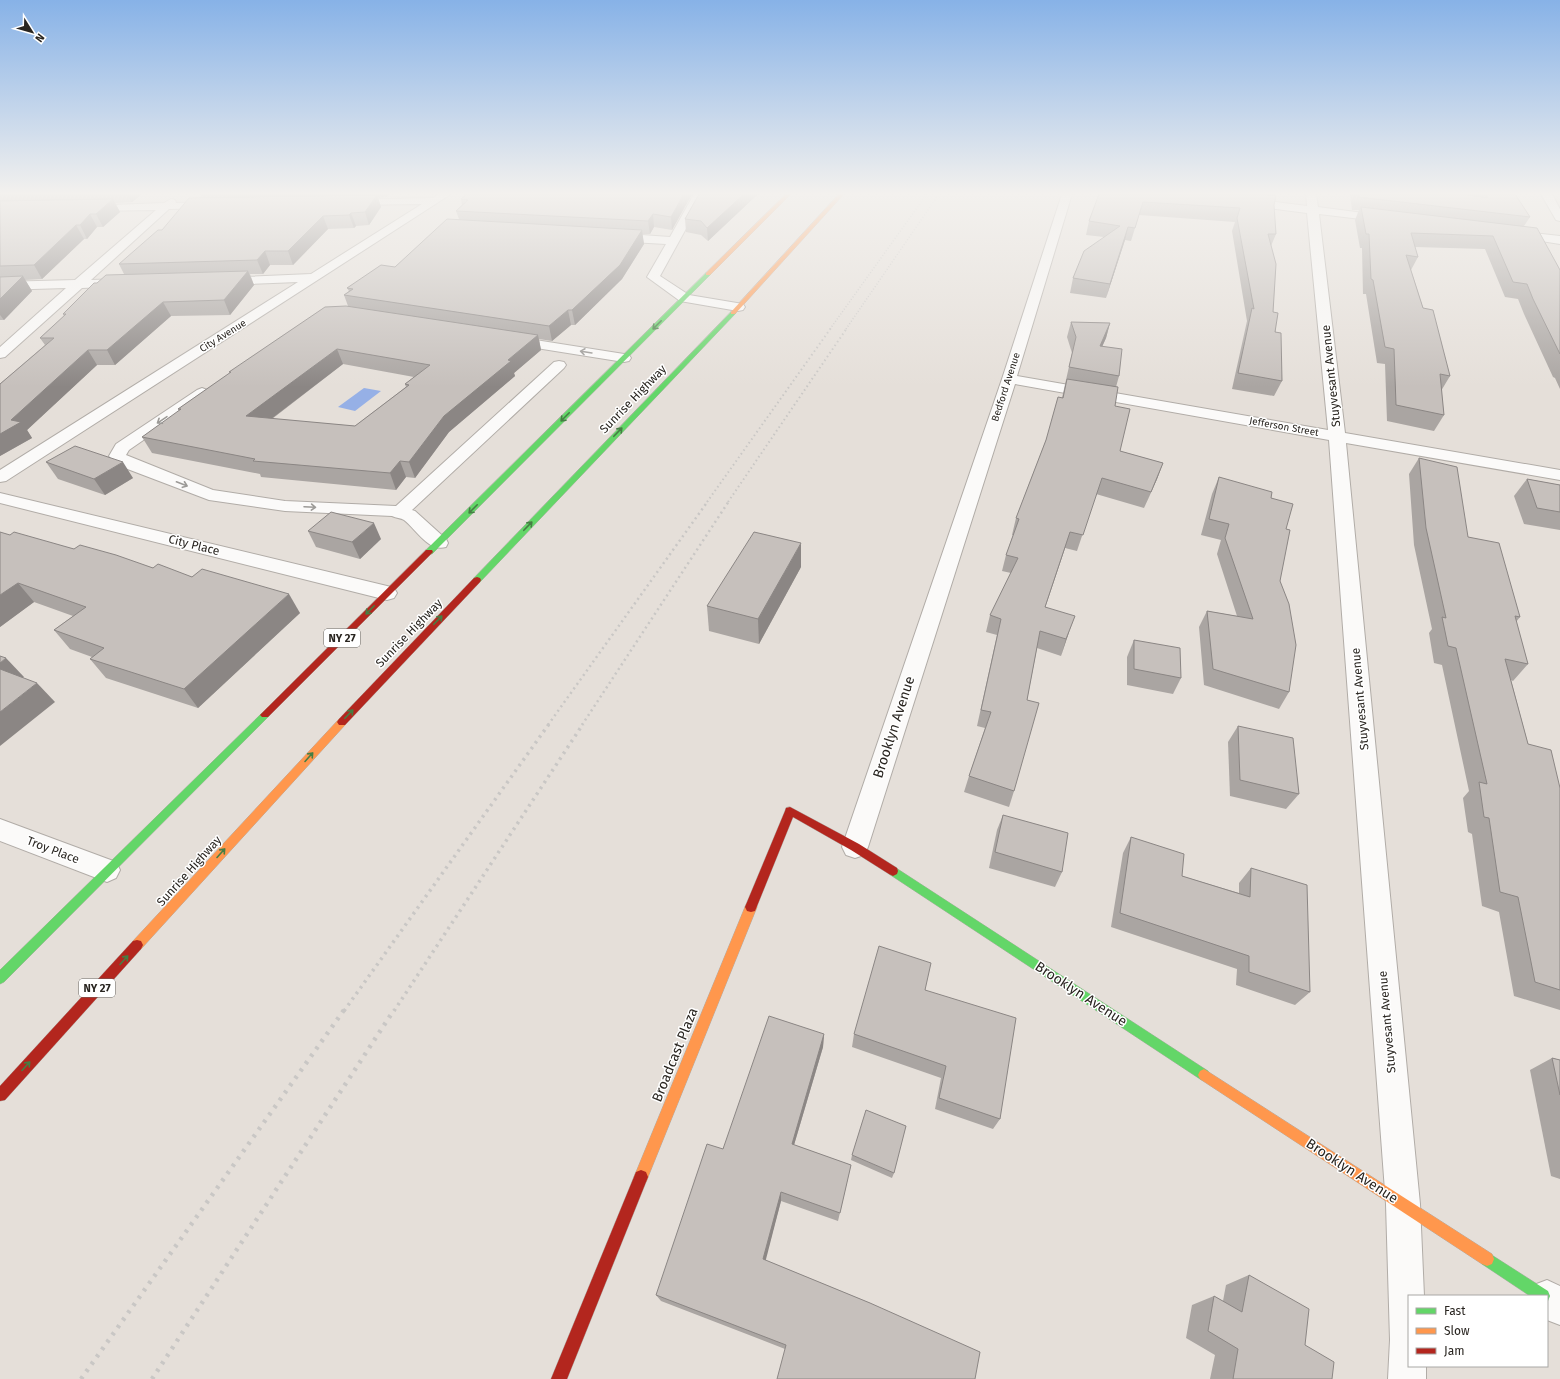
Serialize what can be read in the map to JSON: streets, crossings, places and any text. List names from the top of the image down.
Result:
{
  "streets": {
    "main road": [
      "Sunrise Highway",
      "NY 27",
      "Brooklyn Avenue",
      "Broadcast Plaza"
    ],
    "street": [
      "City Avenue",
      "Stuyvesant Avenue",
      "Bedford Avenue",
      "Jefferson Street",
      "City Place",
      "Troy Place"
    ]
  },
  "crossings": [
    ["Stuyvesant Avenue", "Jefferson Street"],
    ["Stuyvesant Avenue", "Brooklyn Avenue"],
    ["Bedford Avenue", "Jefferson Street"],
    ["Bedford Avenue", "Brooklyn Avenue"],
    ["City Place", "NY 27"],
    ["NY 27", "Troy Place"],
    ["Brooklyn Avenue", "Broadcast Plaza"]
  ],
  "legend": ["Fast", "Slow", "Jam"],
  "north": "bottom right"
}
